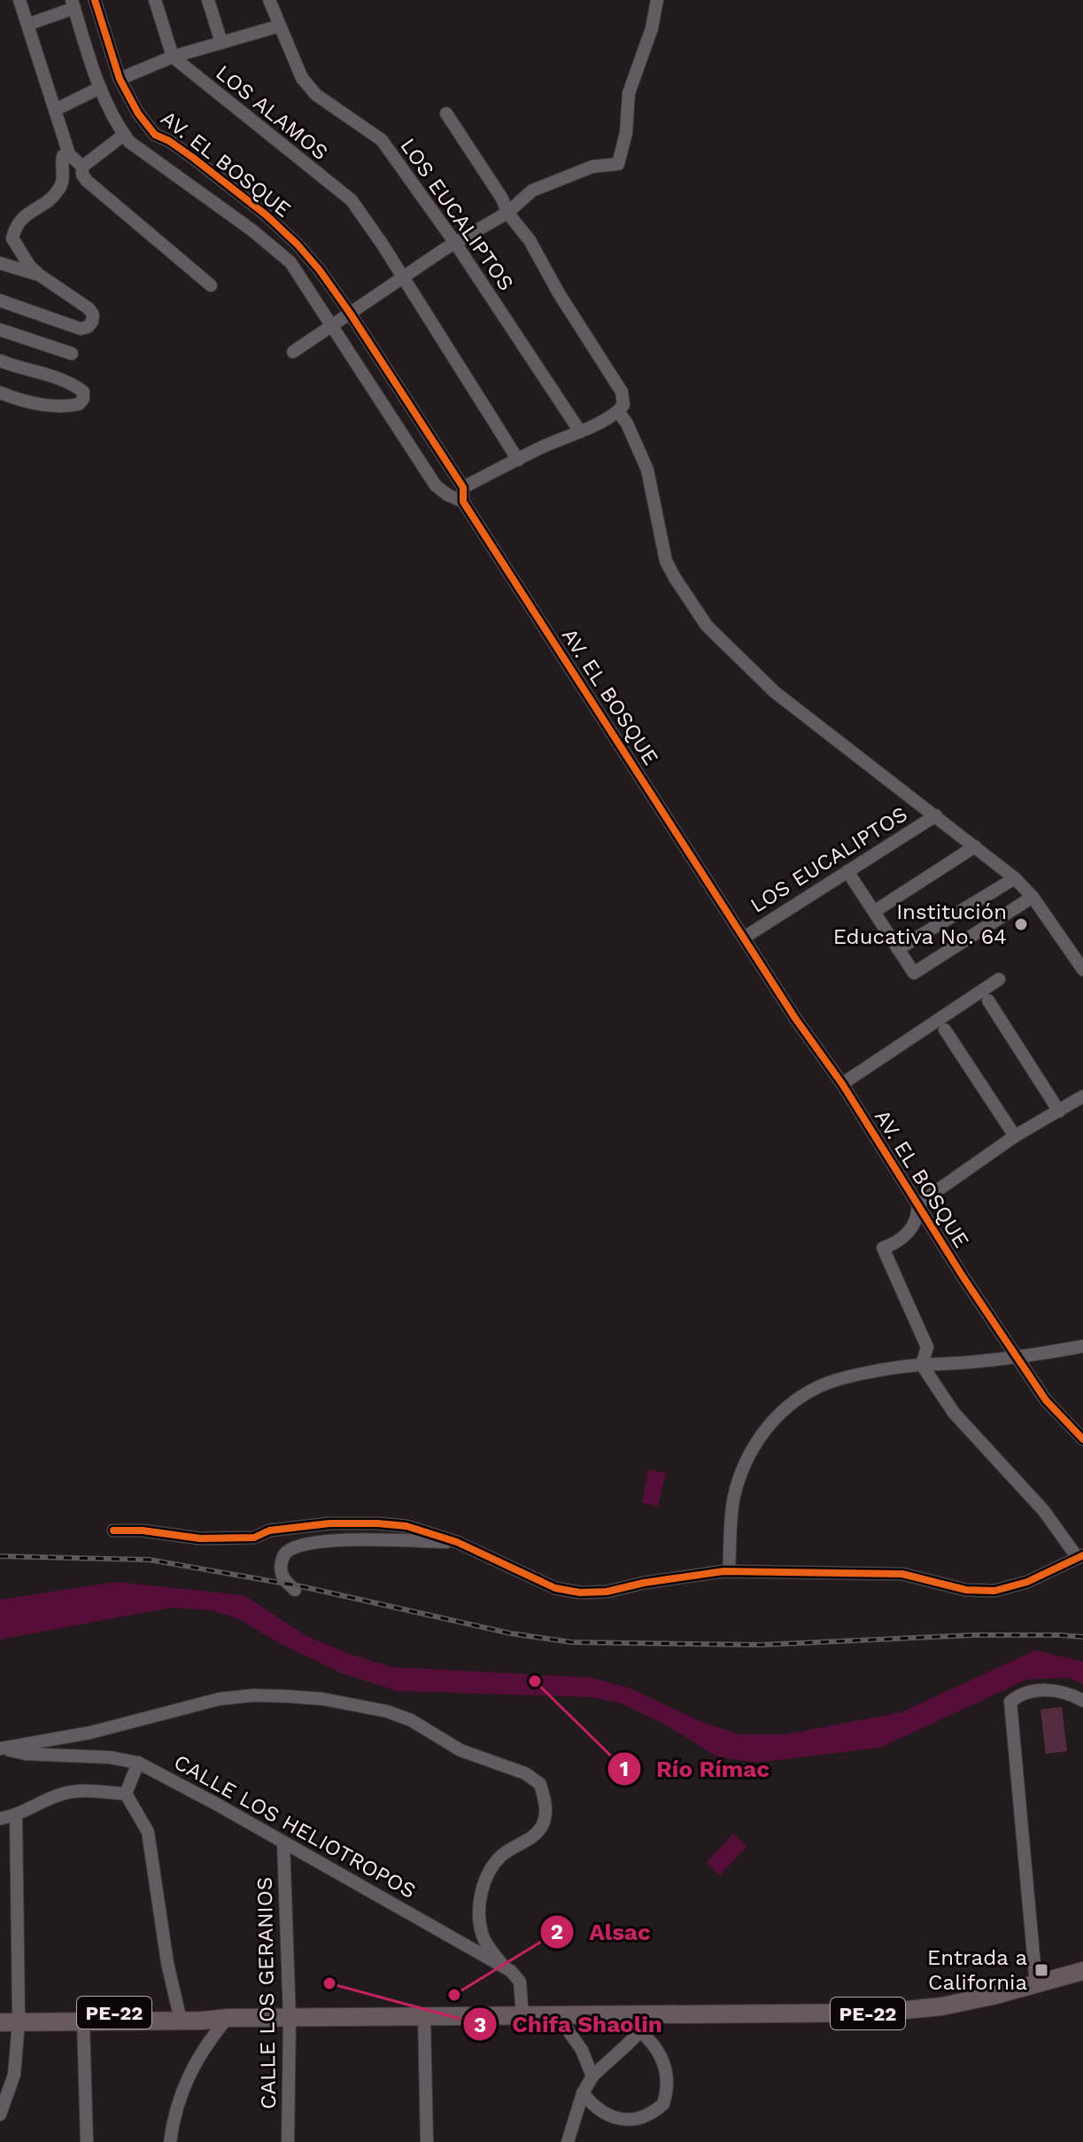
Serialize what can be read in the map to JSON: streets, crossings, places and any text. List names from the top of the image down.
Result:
{
  "streets": {
    "highway": ["PE-22"],
    "street": [
      "LOS ALAMOS",
      "AV. EL BOSQUE",
      "LOS EUCALIPTOS",
      "CALLE LOS HELIOTROPOS",
      "CALLE LOS GERANIOS"
    ]
  },
  "crossings": [
    ["AV. EL BOSQUE", "LOS EUCALIPTOS"],
    ["CALLE LOS HELIOTROPOS", "CALLE LOS GERANIOS"],
    ["CALLE LOS HELIOTROPOS", "PE-22"],
    ["CALLE LOS GERANIOS", "PE-22"]
  ],
  "places": {
    "other": [
      "Institución Educativa No. 64",
      "Río Rímac",
      "Chifa Shaolin",
      "Alsac"
    ],
    "transit": ["Entrada a California"]
  }
}
